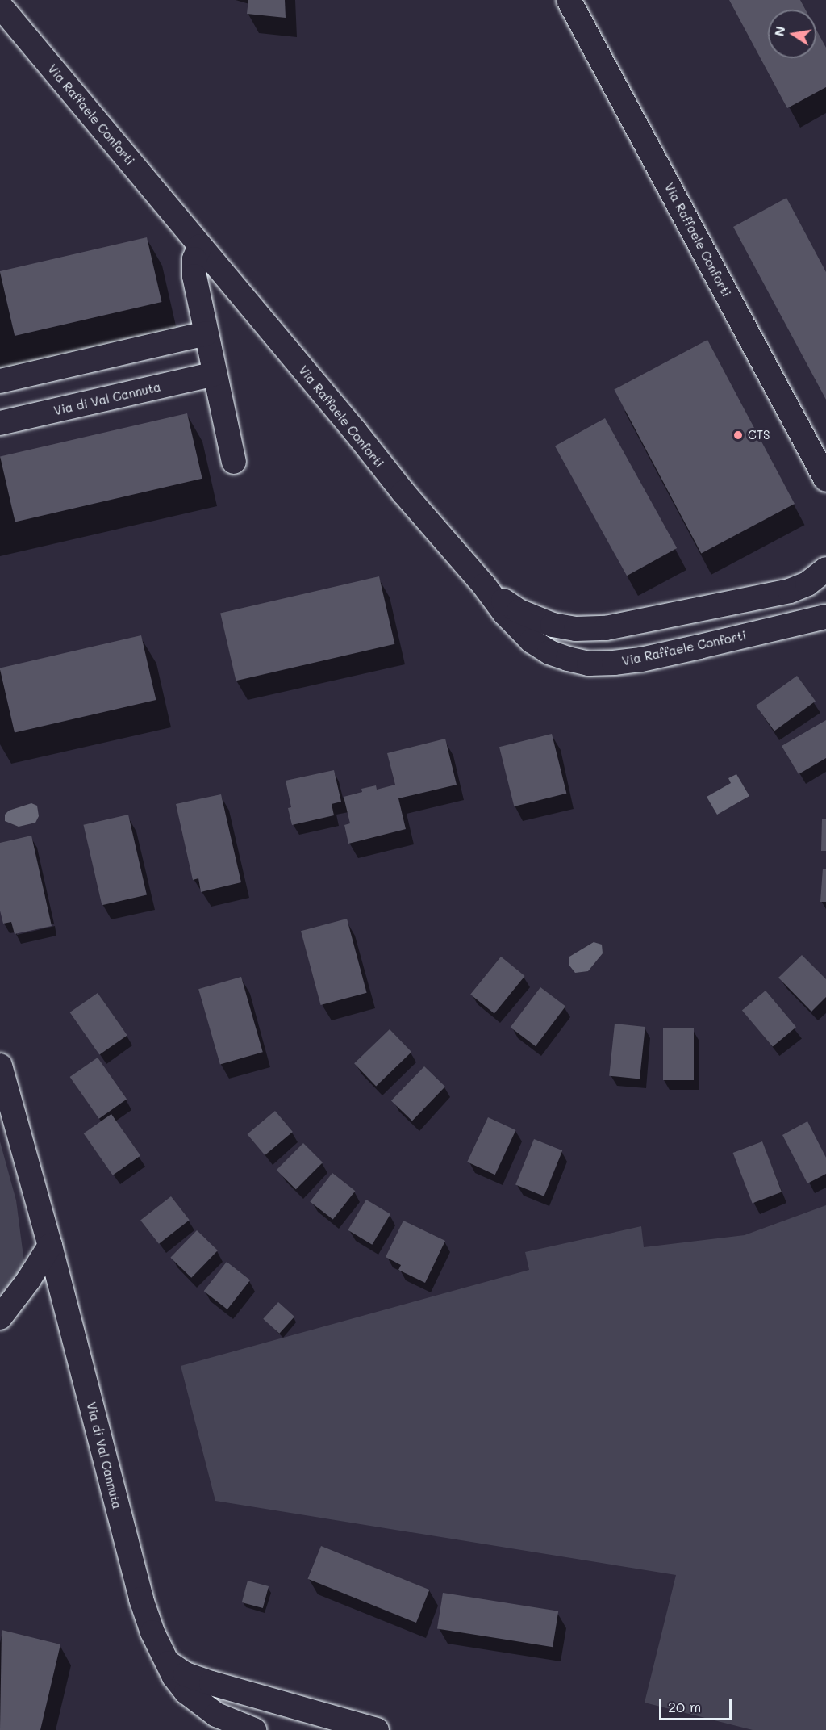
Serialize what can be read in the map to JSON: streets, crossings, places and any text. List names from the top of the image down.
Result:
{
  "streets": {
    "street": ["Via Raffaele Conforti", "Via di Val Cannuta"]
  },
  "places": ["CTS"],
  "scale_bar": "20 m",
  "north": "left"
}
